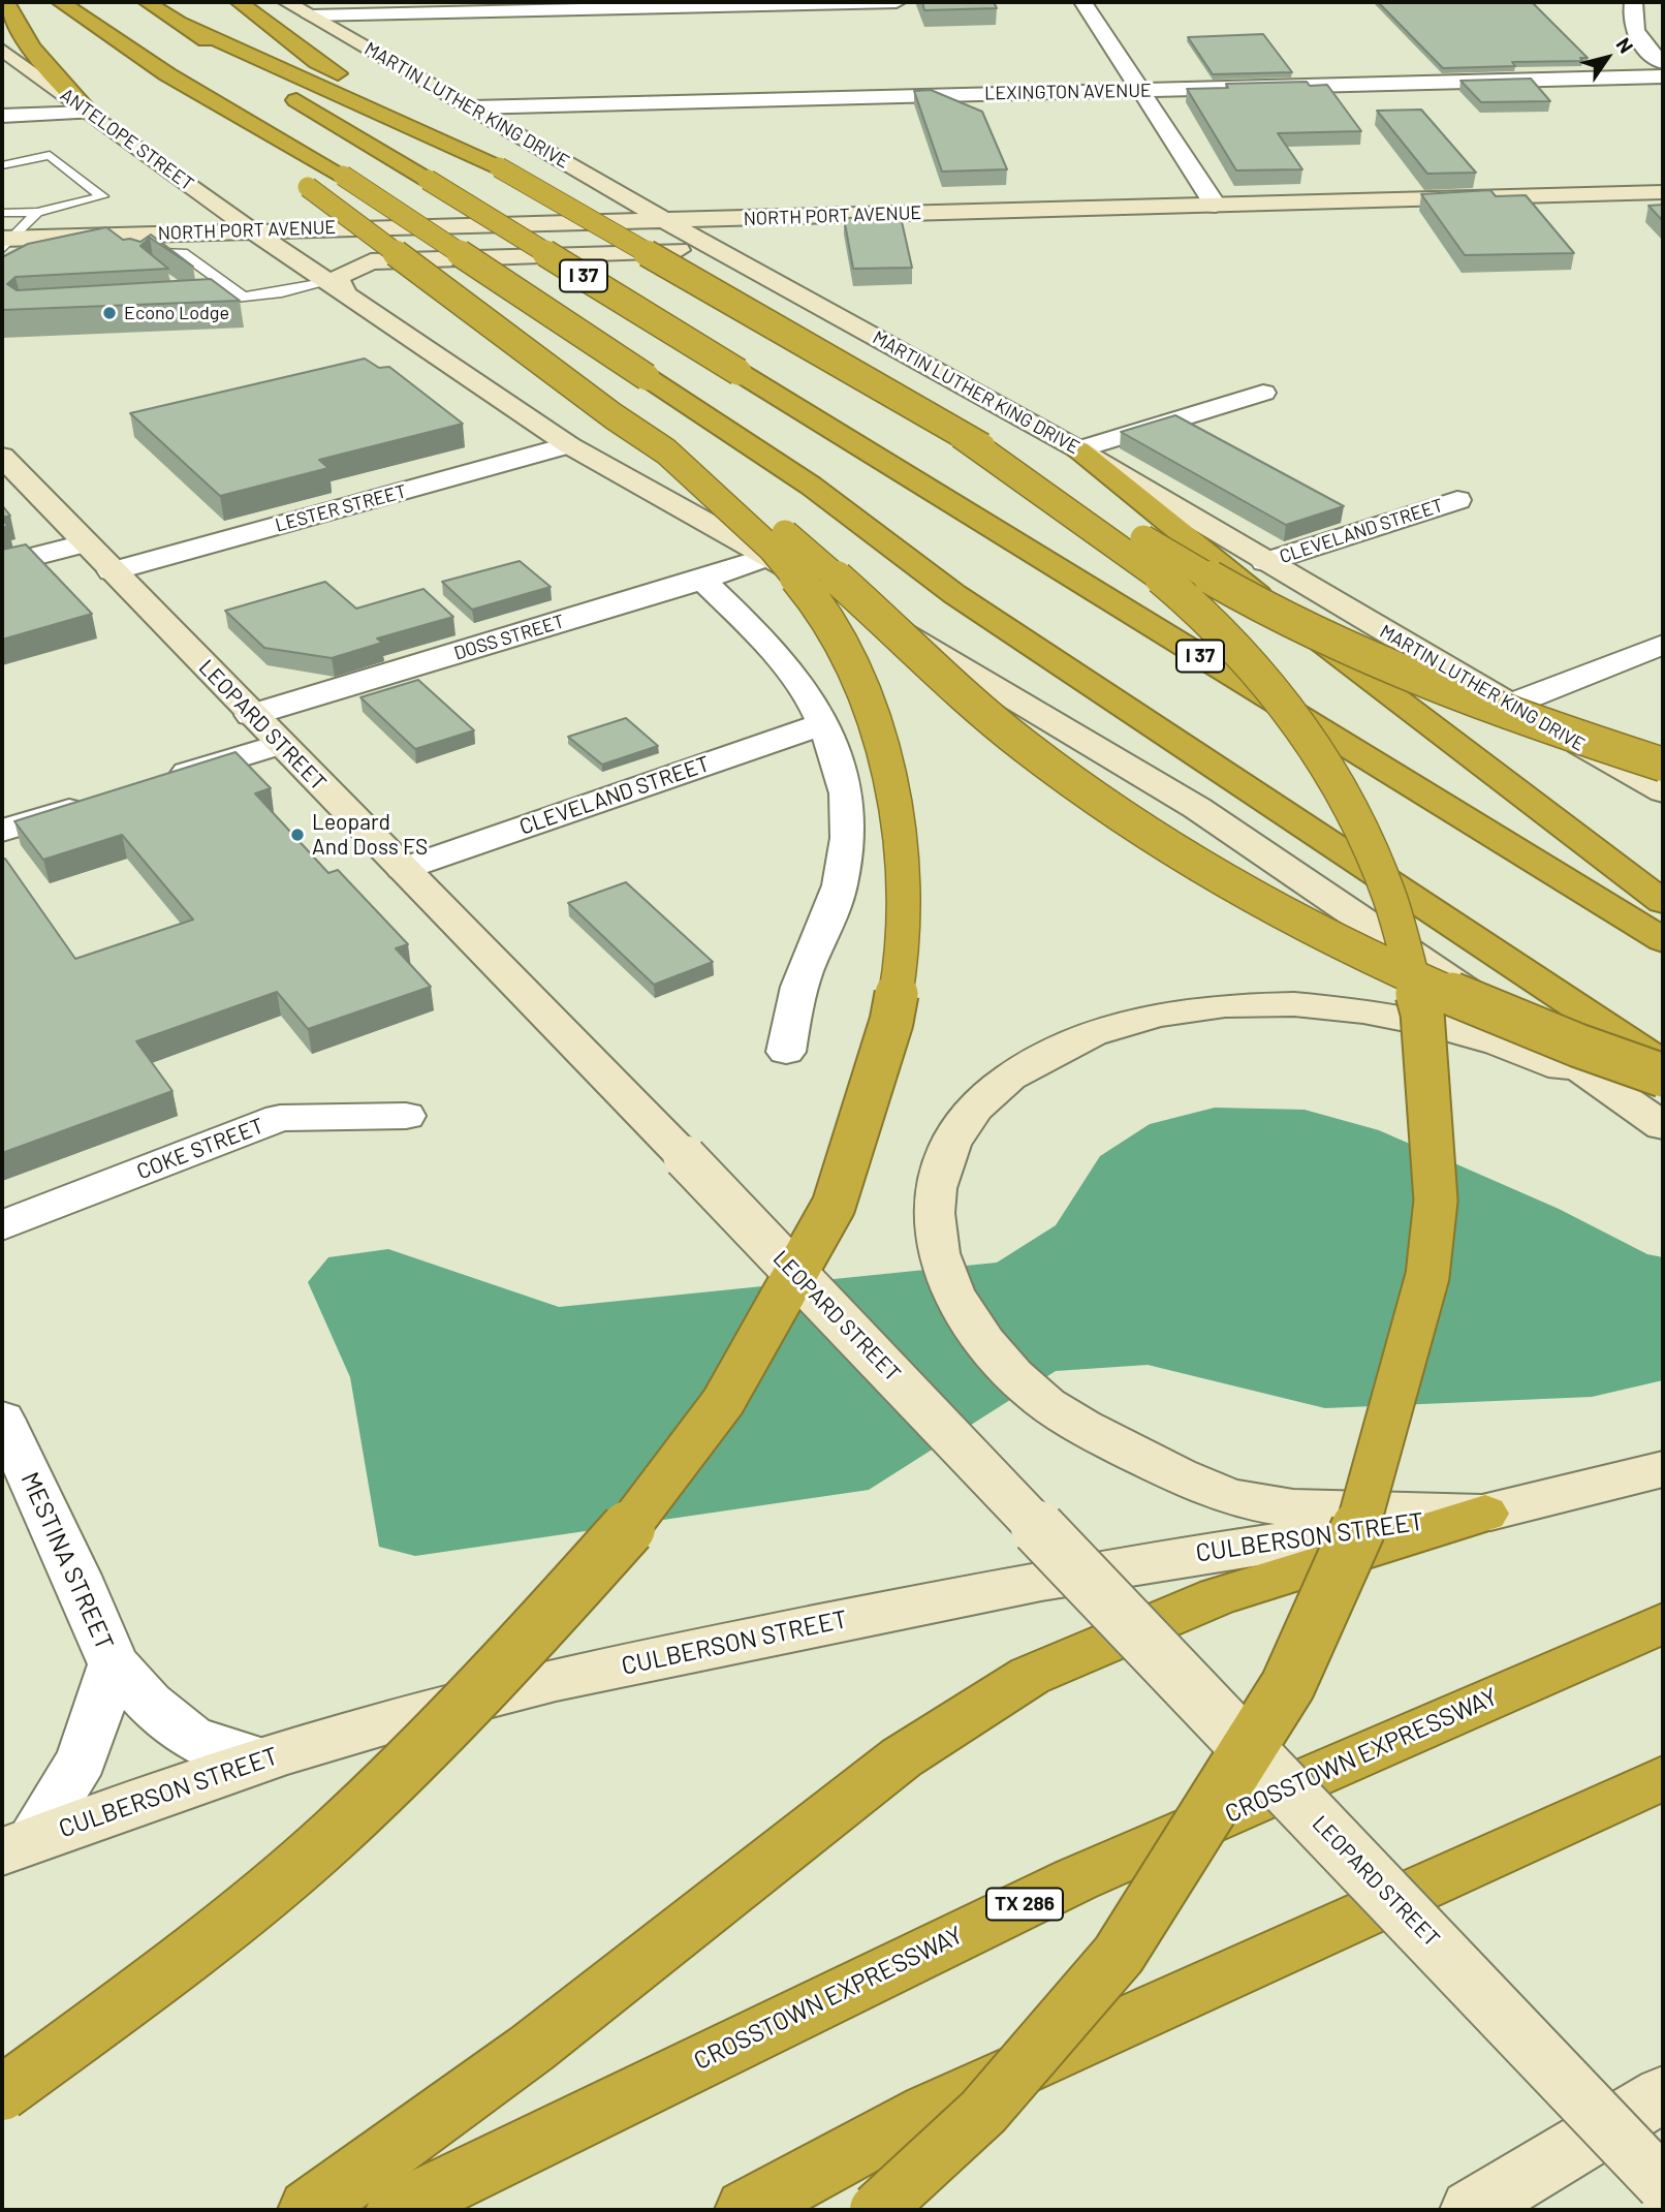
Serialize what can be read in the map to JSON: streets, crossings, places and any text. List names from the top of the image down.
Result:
{
  "streets": {
    "highway": ["I 37", "CROSSTOWN EXPRESSWAY", "TX 286"],
    "main road": [
      "MARTIN LUTHER KING DRIVE",
      "ANTELOPE STREET",
      "NORTH PORT AVENUE",
      "LEOPARD STREET",
      "CULBERSON STREET"
    ],
    "street": [
      "LEXINGTON AVENUE",
      "LESTER STREET",
      "CLEVELAND STREET",
      "DOSS STREET",
      "COKE STREET",
      "MESTINA STREET"
    ]
  },
  "crossings": [
    ["LEXINGTON AVENUE", "MARTIN LUTHER KING DRIVE"],
    ["MARTIN LUTHER KING DRIVE", "NORTH PORT AVENUE"],
    ["MARTIN LUTHER KING DRIVE", "CLEVELAND STREET"],
    ["ANTELOPE STREET", "NORTH PORT AVENUE"],
    ["ANTELOPE STREET", "LESTER STREET"],
    ["ANTELOPE STREET", "DOSS STREET"],
    ["LESTER STREET", "LEOPARD STREET"],
    ["CLEVELAND STREET", "LEOPARD STREET"],
    ["DOSS STREET", "LEOPARD STREET"],
    ["CULBERSON STREET", "MESTINA STREET"]
  ],
  "places": ["Econo Lodge", "Leopard And Doss FS"],
  "north": "top right"
}
